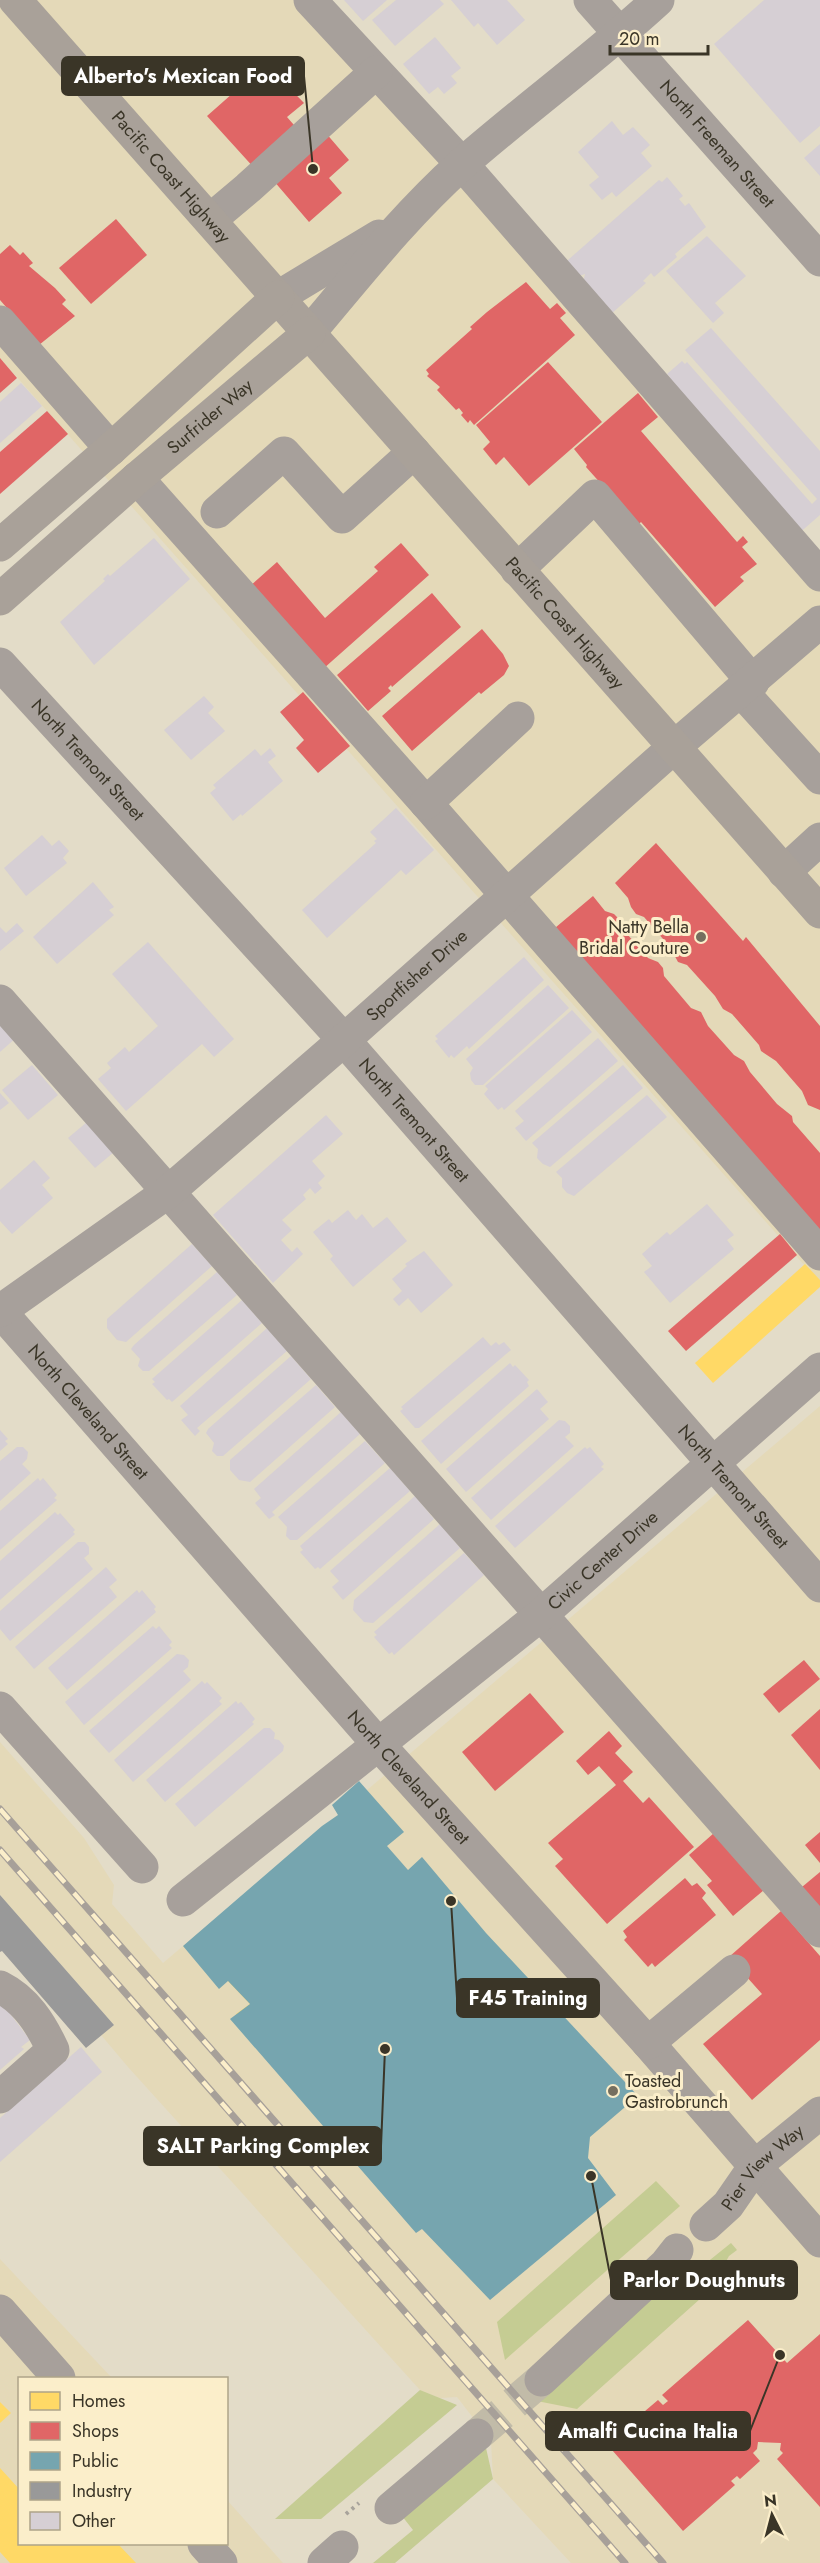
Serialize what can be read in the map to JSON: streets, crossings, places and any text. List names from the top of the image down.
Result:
{
  "streets": {
    "main road": ["Pacific Coast Highway", "Surfrider Way"],
    "street": [
      "North Freeman Street",
      "North Tremont Street",
      "Sportfisher Drive",
      "North Cleveland Street",
      "Civic Center Drive",
      "Pier View Way"
    ]
  },
  "crossings": [
    ["North Freeman Street", "Surfrider Way"],
    ["Pacific Coast Highway", "Surfrider Way"],
    ["Pacific Coast Highway", "Sportfisher Drive"],
    ["North Tremont Street", "Sportfisher Drive"],
    ["North Tremont Street", "Civic Center Drive"],
    ["Sportfisher Drive", "North Cleveland Street"],
    ["North Cleveland Street", "Civic Center Drive"],
    ["North Cleveland Street", "Pier View Way"]
  ],
  "places": [
    "Alberto's Mexican Food",
    "Natty Bella Bridal Couture",
    "F45 Training",
    "SALT Parking Complex",
    "Toasted Gastrobrunch",
    "Parlor Doughnuts",
    "Amalfi Cucina Italia"
  ],
  "legend": [
    "Homes",
    "Shops",
    "Public",
    "Industry",
    "Other"
  ],
  "scale_bar": "20 m",
  "north": "top"
}
